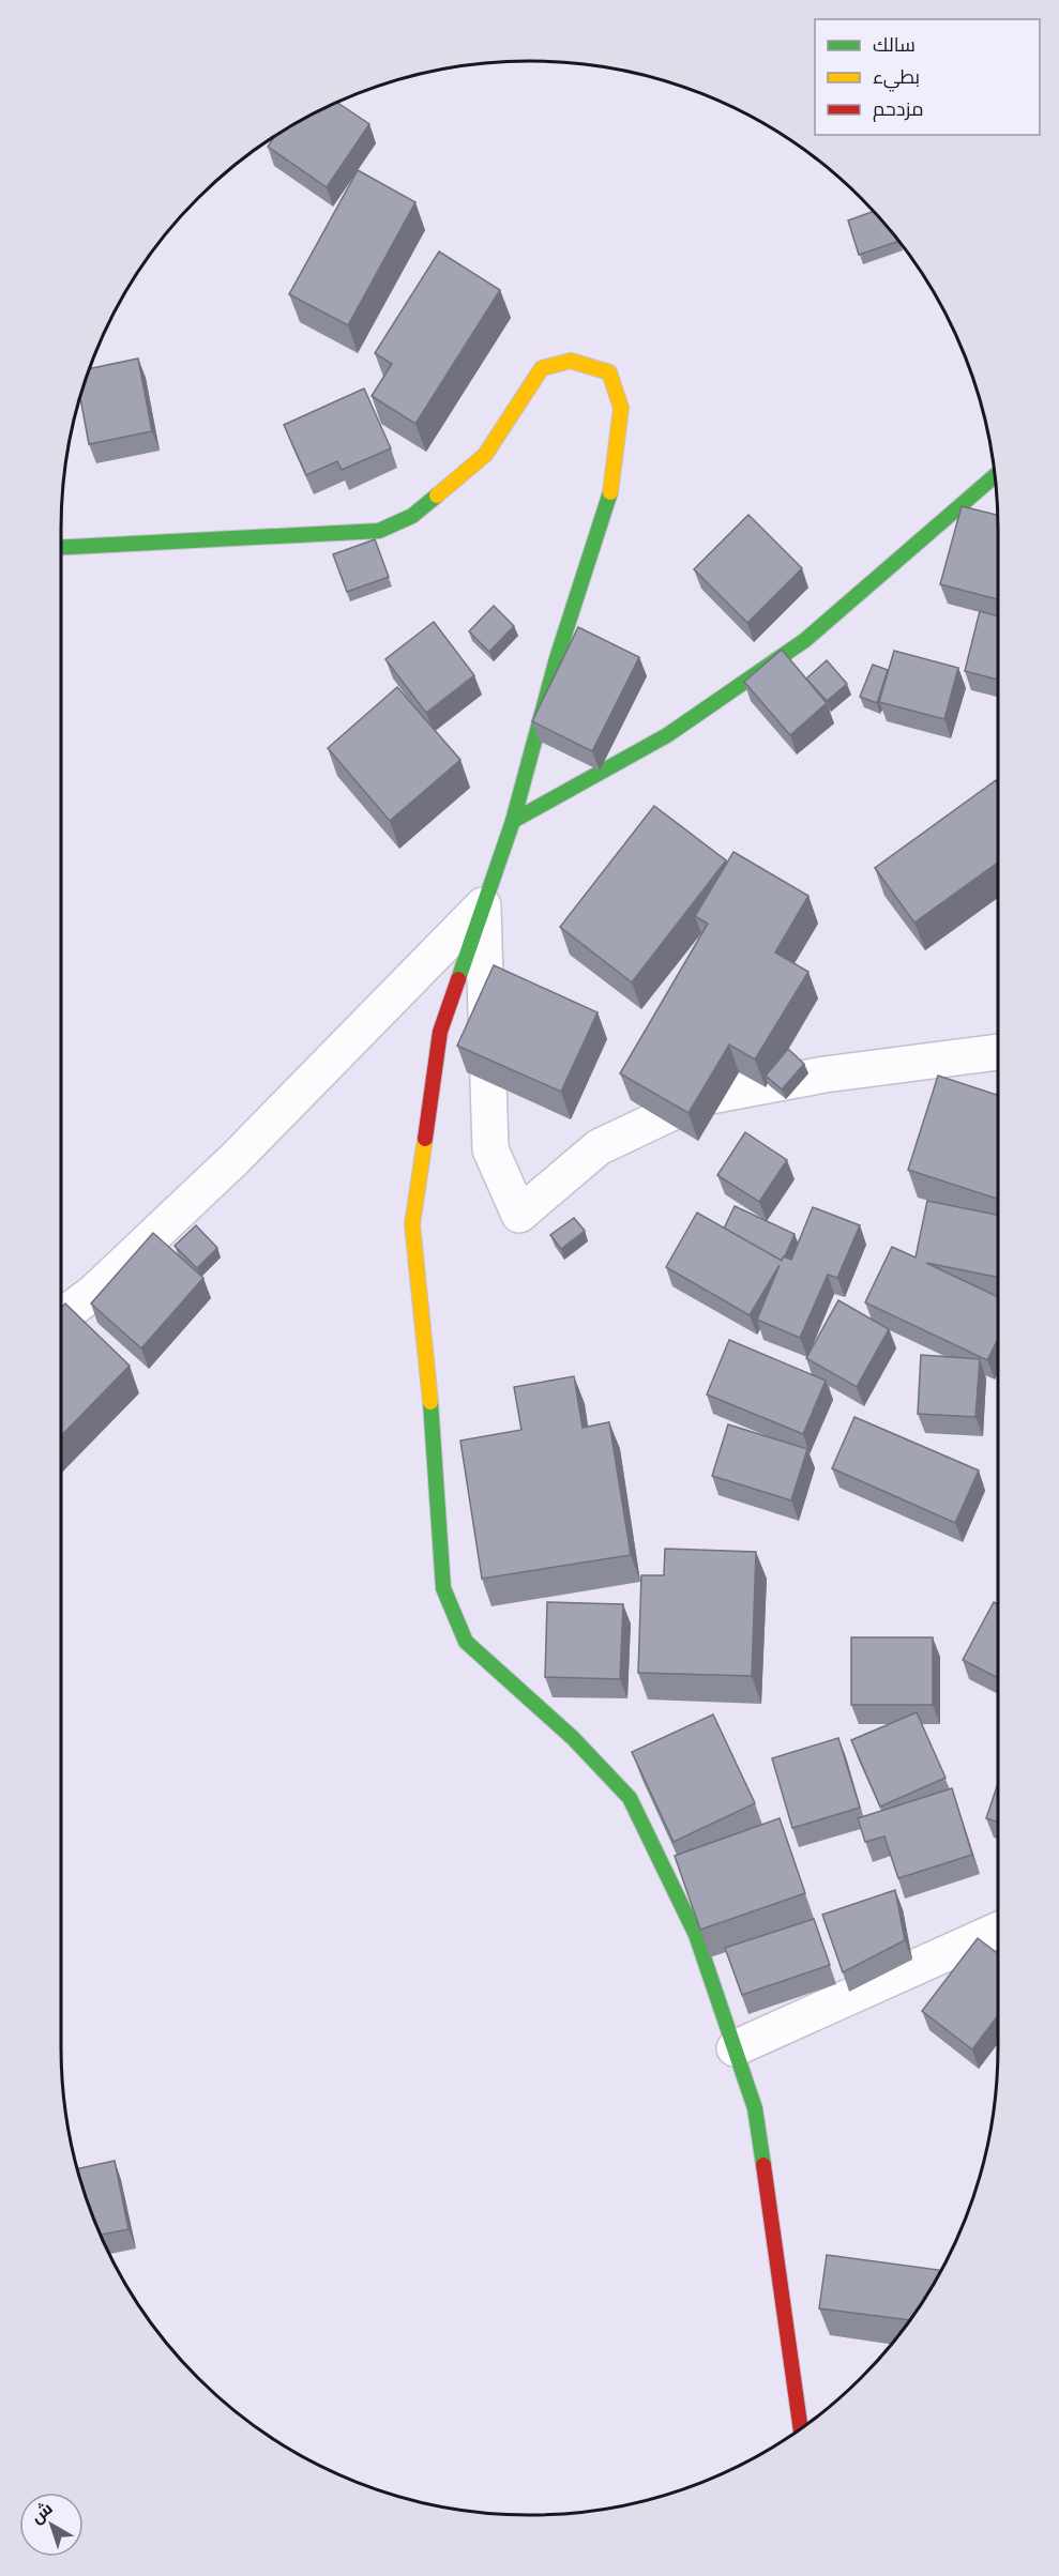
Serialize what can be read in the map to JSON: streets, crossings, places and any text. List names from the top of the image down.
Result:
{
  "legend": ["سالك", "بطيء", "مزدحم"],
  "north": "top left"
}
